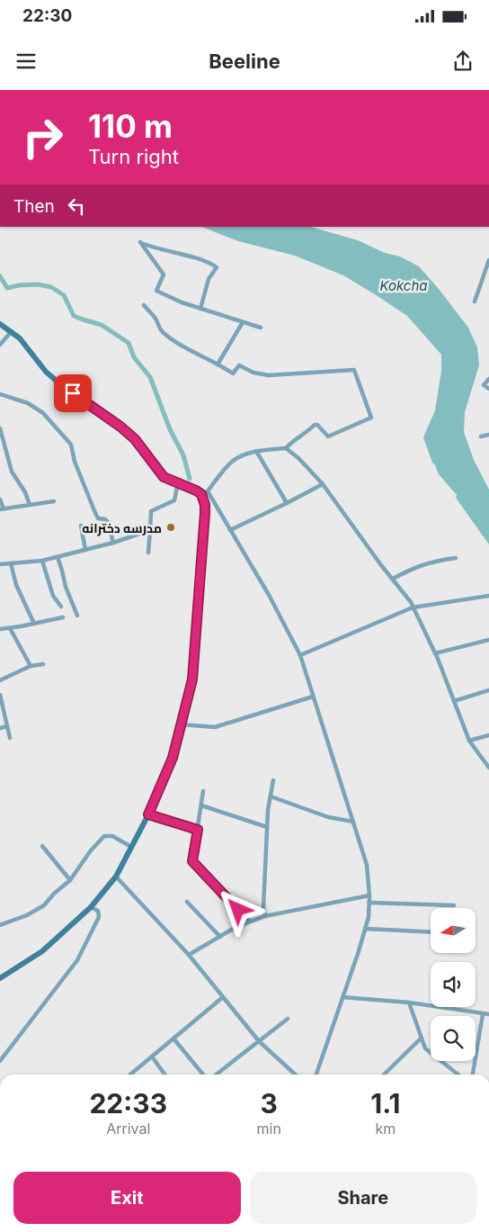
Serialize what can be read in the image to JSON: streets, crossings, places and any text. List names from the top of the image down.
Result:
{
  "water": ["Kokcha"],
  "places": ["مدرسه دخترانه"],
  "north": "left",
  "page": {
    "status": "22:30",
    "header": "Beeline",
    "turn": ["110 m", "Turn right"],
    "then": "Then",
    "eta": [
      "22:33",
      "Arrival",
      "3",
      "min",
      "1.1",
      "km"
    ],
    "buttons": ["Exit", "Share"]
  }
}
